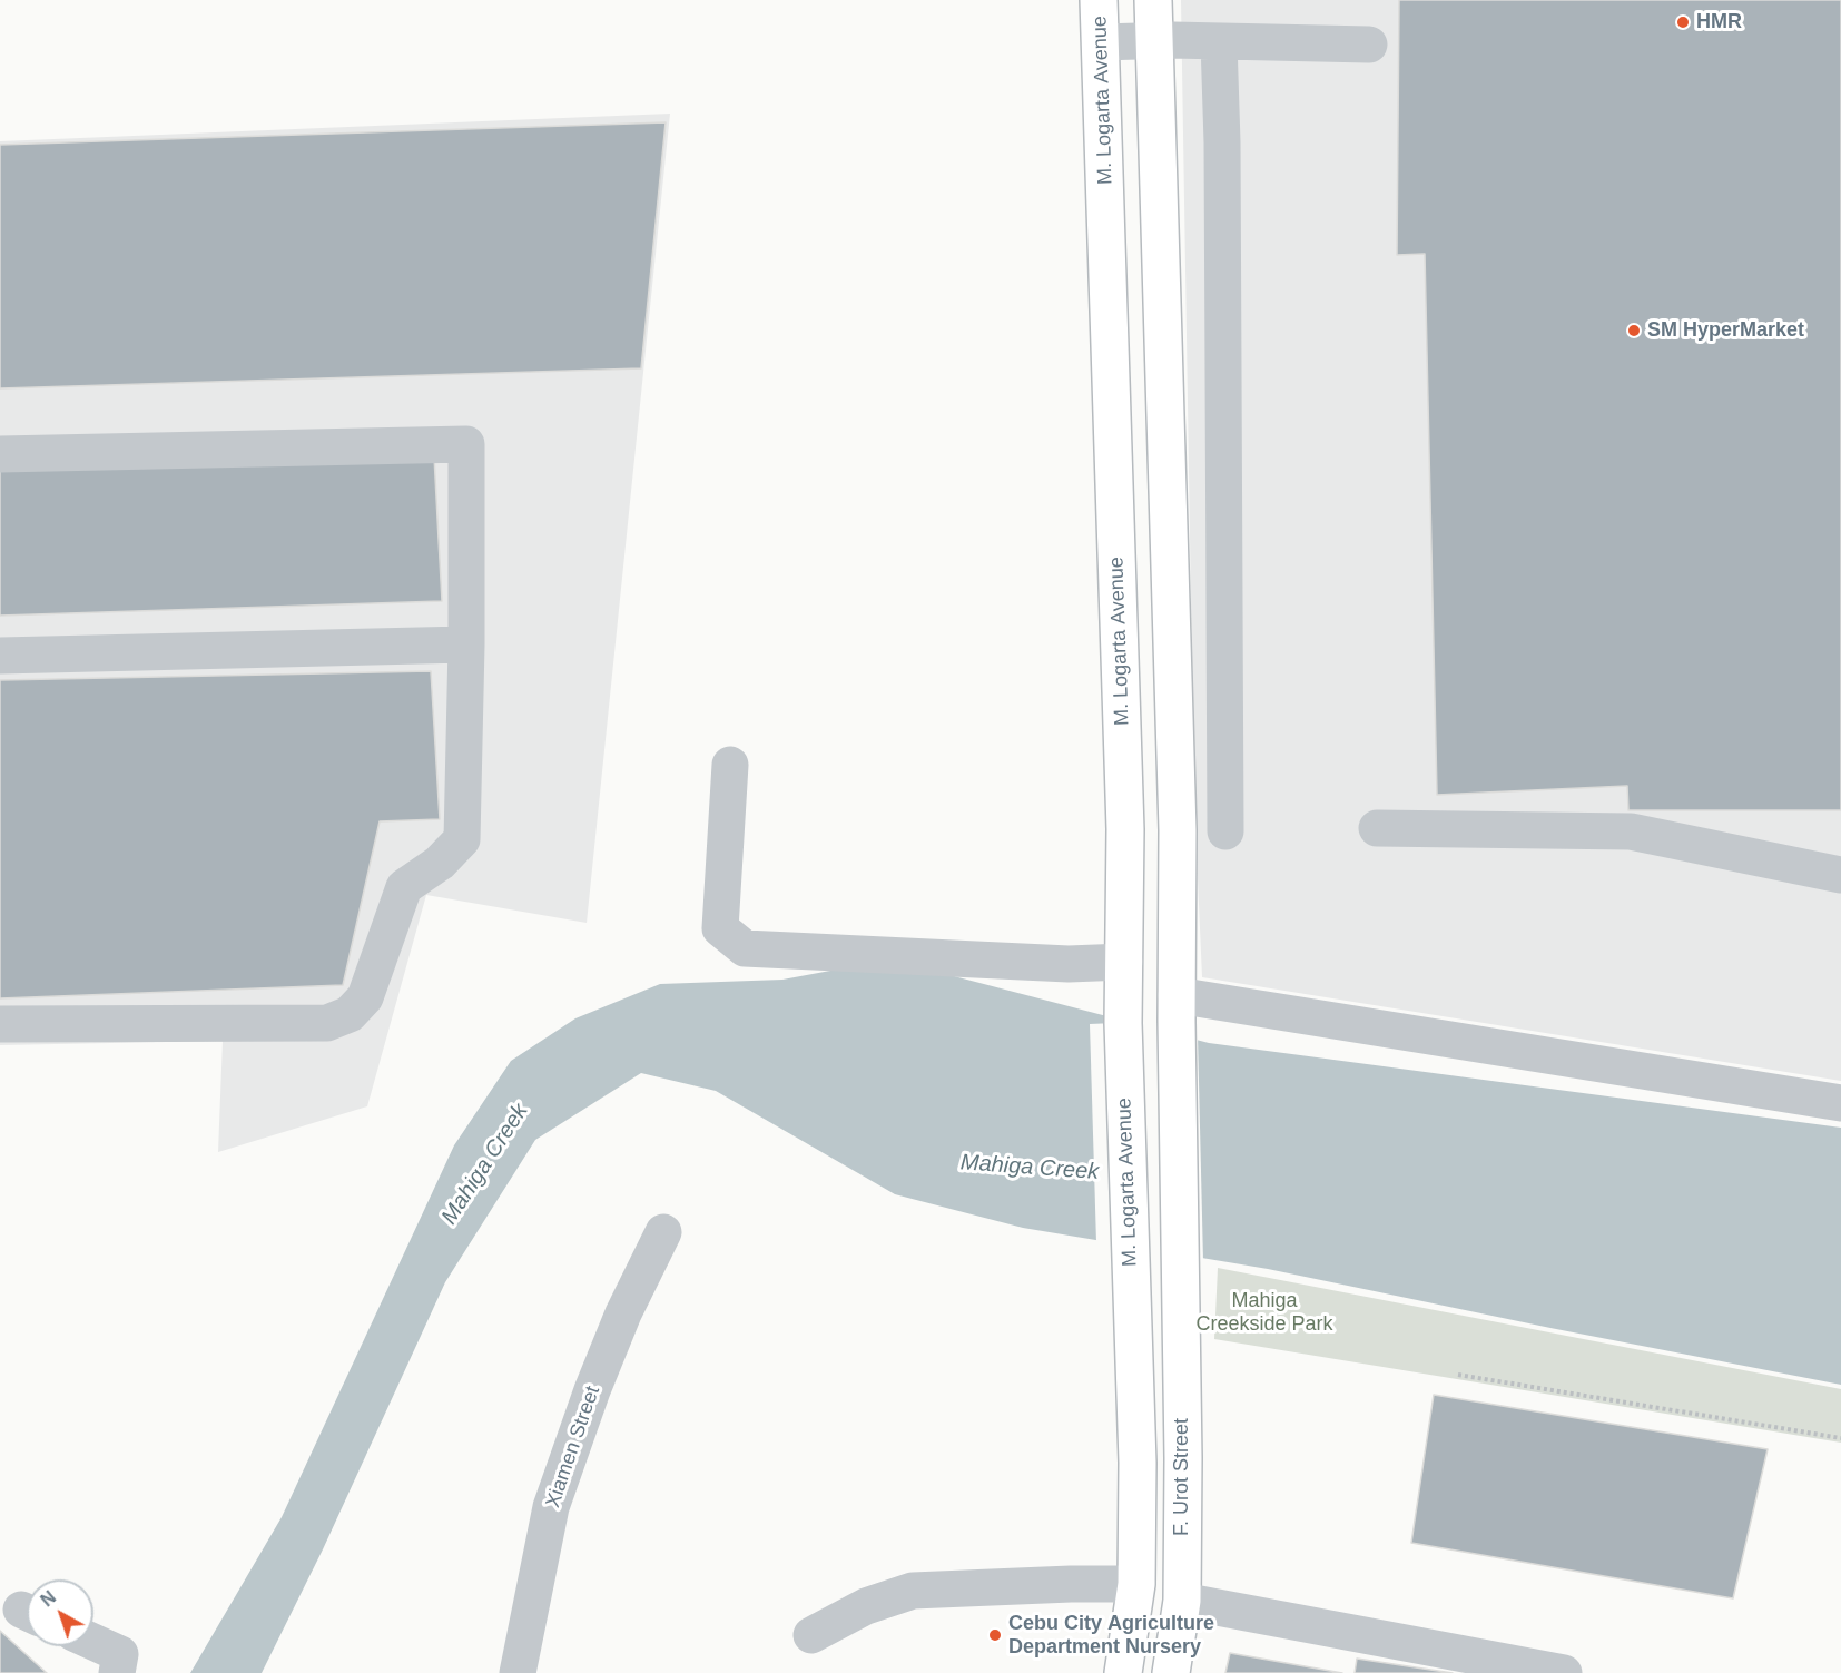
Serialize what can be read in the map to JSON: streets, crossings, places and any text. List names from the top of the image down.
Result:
{
  "streets": {
    "main road": ["M. Logarta Avenue", "F. Urot Street"],
    "street": ["Xiamen Street"]
  },
  "water": ["Mahiga Creek"],
  "parks": ["Mahiga Creekside Park"],
  "places": ["HMR", "SM HyperMarket", "Cebu City Agriculture Department Nursery"],
  "north": "top left"
}
